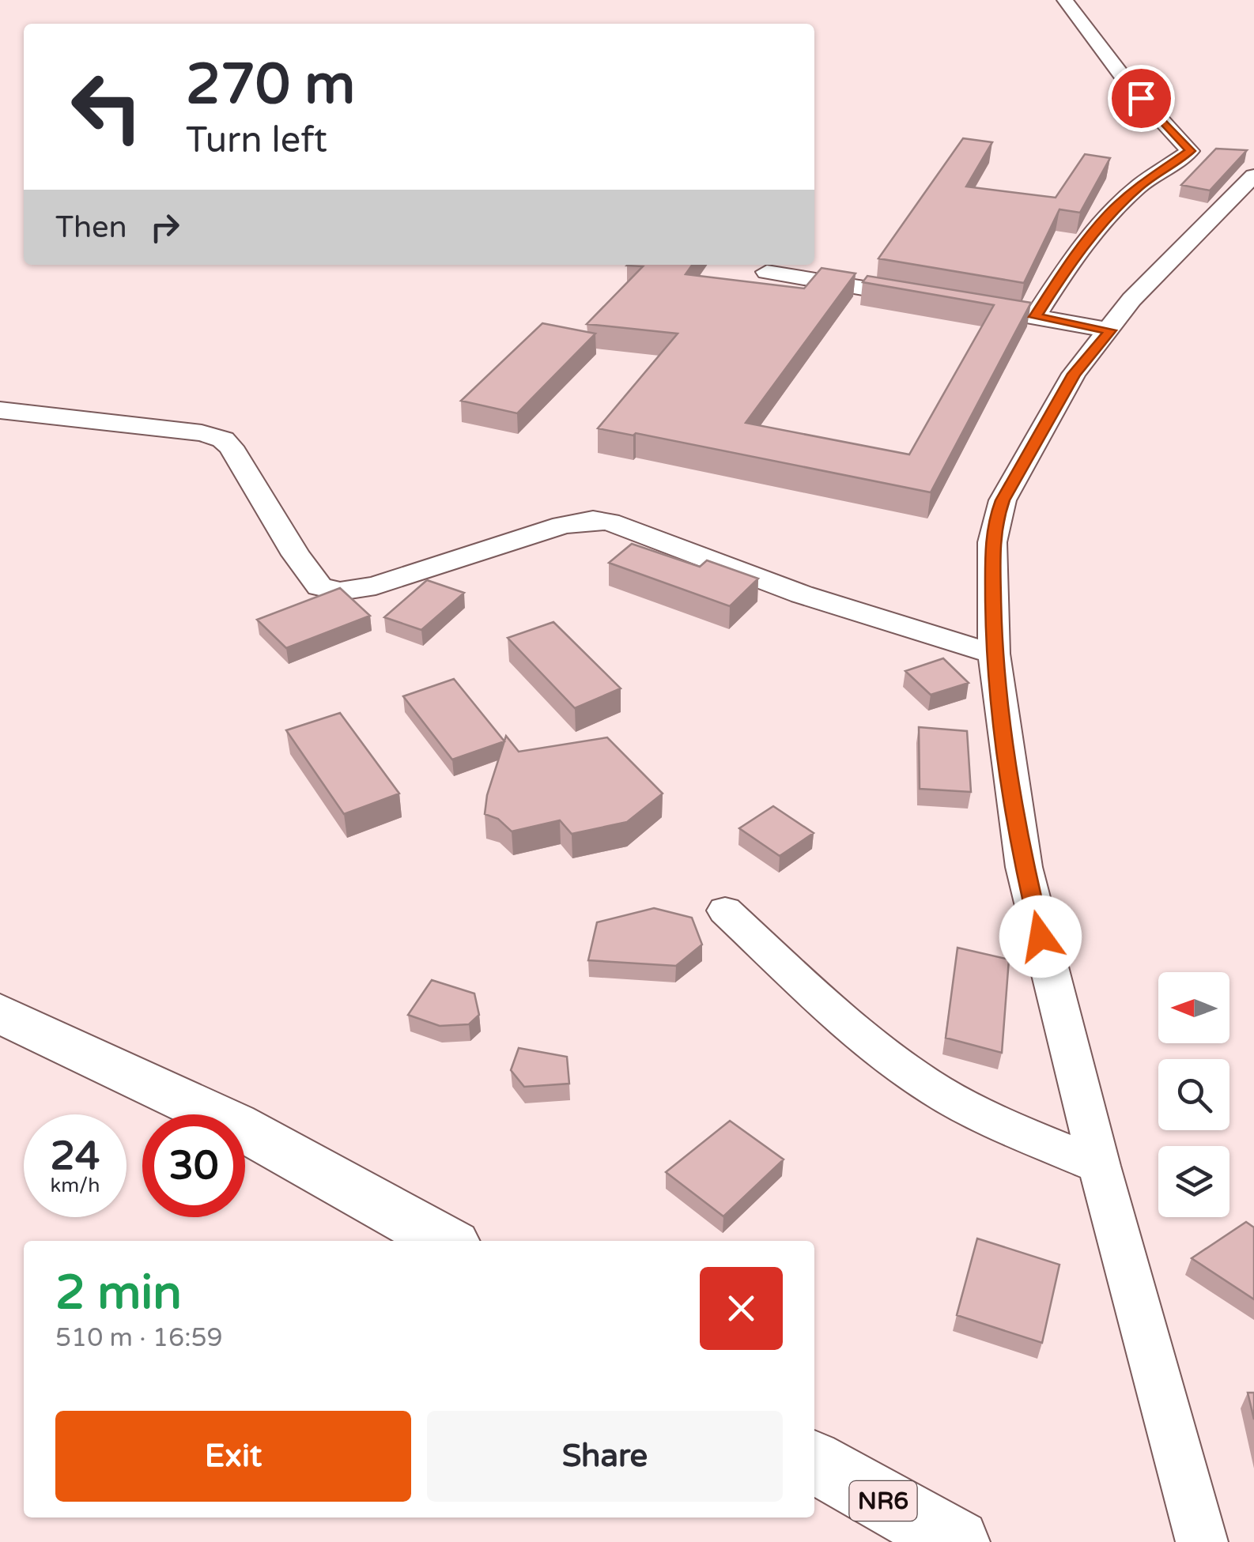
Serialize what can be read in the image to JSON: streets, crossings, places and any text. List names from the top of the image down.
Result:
{
  "streets": {
    "main road": ["NR6"]
  },
  "north": "left",
  "page": {
    "turn": ["270 m", "Turn left"],
    "then": "Then",
    "speed": "24 km/h",
    "limit": "30",
    "heading": ["2 min", "510 m · 16:59"],
    "buttons": ["Exit", "Share"]
  }
}
